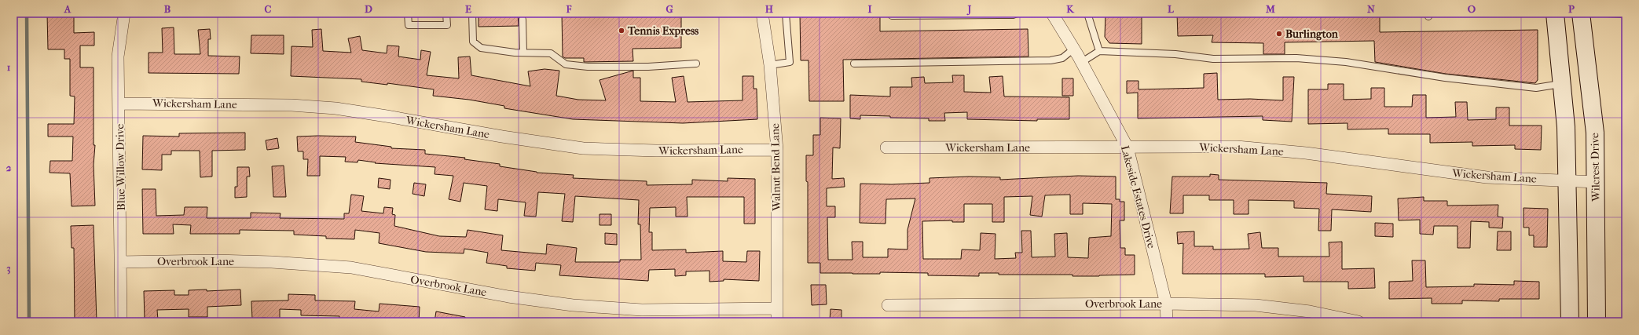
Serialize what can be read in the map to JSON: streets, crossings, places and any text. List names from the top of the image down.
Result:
{
  "streets": {
    "main road": ["Wilcrest Drive"],
    "street": [
      "Wickersham Lane",
      "Blue Willow Drive",
      "Walnut Bend Lane",
      "Lakeside Estates Drive",
      "Overbrook Lane"
    ]
  },
  "crossings": [
    ["Wickersham Lane", "Blue Willow Drive"],
    ["Wickersham Lane", "Walnut Bend Lane"],
    ["Wickersham Lane", "Wilcrest Drive"],
    ["Wickersham Lane", "Lakeside Estates Drive"],
    ["Blue Willow Drive", "Overbrook Lane"],
    ["Walnut Bend Lane", "Overbrook Lane"],
    ["Lakeside Estates Drive", "Overbrook Lane"]
  ],
  "places": ["Tennis Express", "Burlington"],
  "grid": {
    "columns": [
      "A",
      "B",
      "C",
      "D",
      "E",
      "F",
      "G",
      "H",
      "I",
      "J",
      "K",
      "L",
      "M",
      "N",
      "O",
      "P"
    ],
    "rows": ["1", "2", "3"]
  }
}
